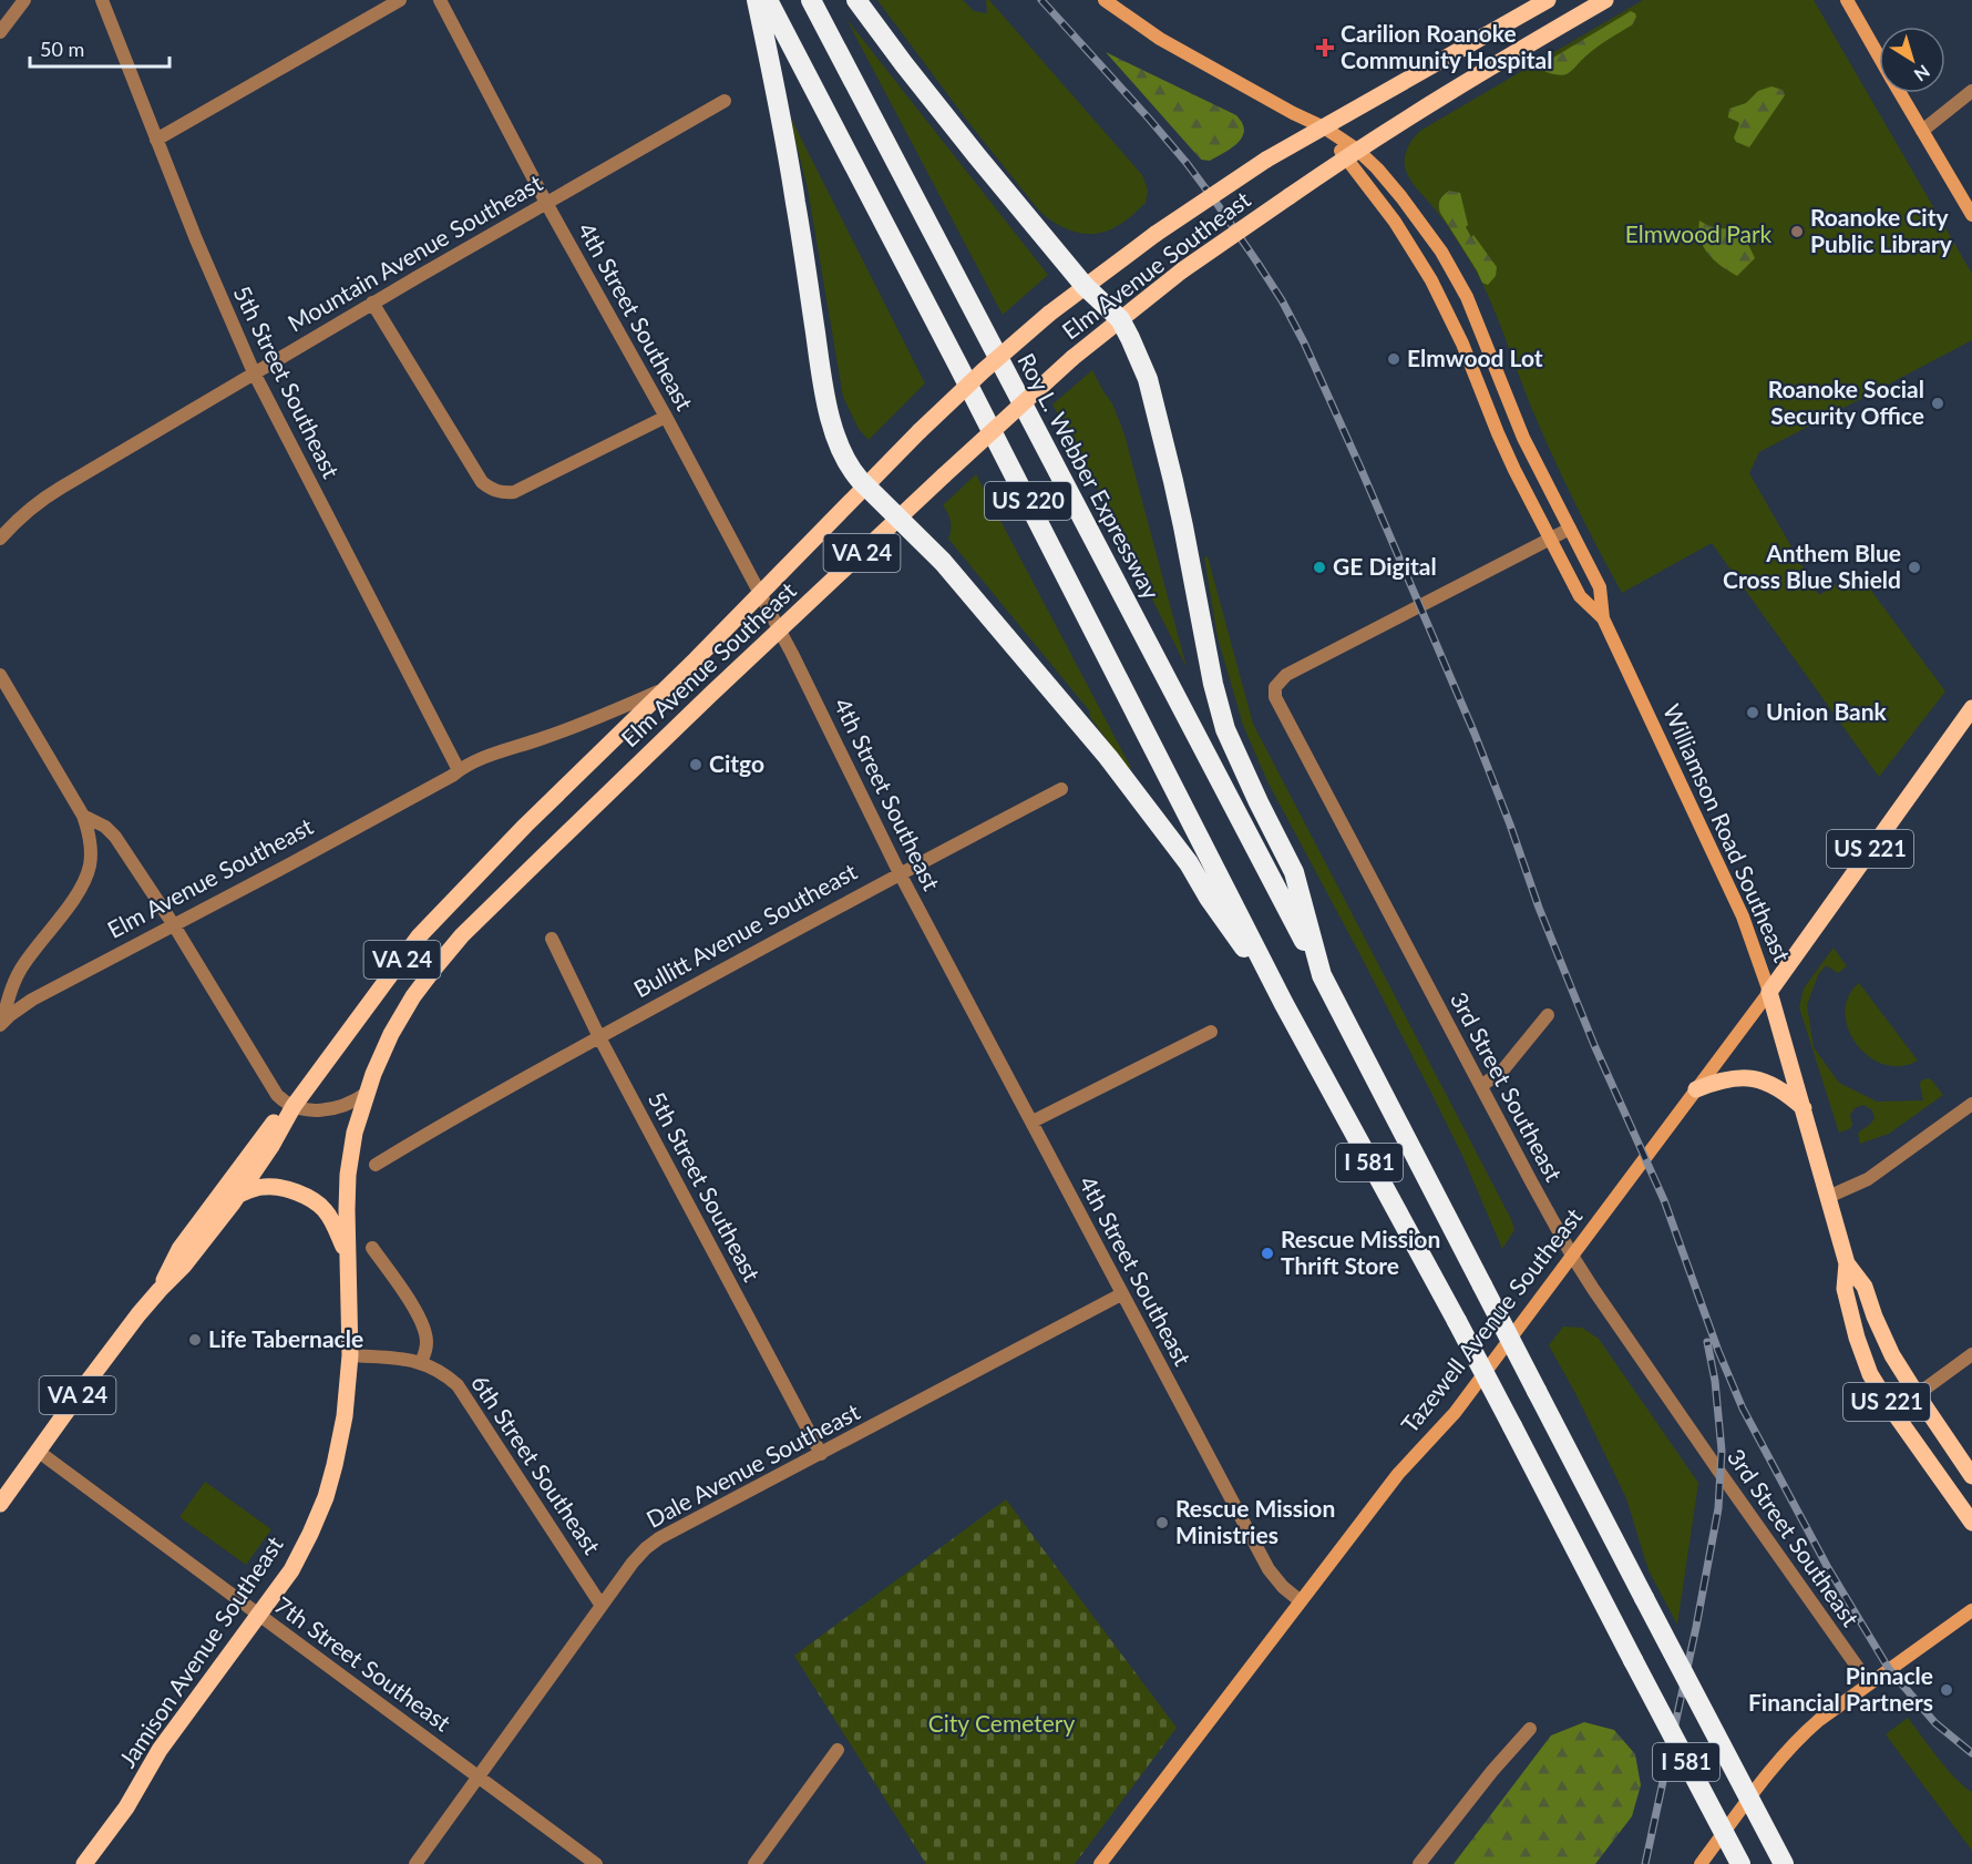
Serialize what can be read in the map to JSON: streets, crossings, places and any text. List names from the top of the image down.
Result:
{
  "streets": {
    "highway": ["Roy L. Webber Expressway", "US 220", "I 581"],
    "main road": [
      "Elm Avenue Southeast",
      "VA 24",
      "Williamson Road Southeast",
      "US 221",
      "Jamison Avenue Southeast"
    ],
    "street": [
      "Mountain Avenue Southeast",
      "4th Street Southeast",
      "5th Street Southeast",
      "Bullitt Avenue Southeast",
      "3rd Street Southeast",
      "Tazewell Avenue Southeast",
      "6th Street Southeast",
      "Dale Avenue Southeast",
      "7th Street Southeast"
    ]
  },
  "crossings": [
    ["Mountain Avenue Southeast", "4th Street Southeast"],
    ["Mountain Avenue Southeast", "5th Street Southeast"],
    ["Elm Avenue Southeast", "4th Street Southeast"],
    ["Elm Avenue Southeast", "5th Street Southeast"],
    ["Elm Avenue Southeast", "VA 24"],
    ["Elm Avenue Southeast", "Williamson Road Southeast"],
    ["Elm Avenue Southeast", "Jamison Avenue Southeast"],
    ["4th Street Southeast", "Bullitt Avenue Southeast"],
    ["4th Street Southeast", "Tazewell Avenue Southeast"],
    ["4th Street Southeast", "Dale Avenue Southeast"],
    ["5th Street Southeast", "Bullitt Avenue Southeast"],
    ["5th Street Southeast", "Dale Avenue Southeast"],
    ["Roy L. Webber Expressway", "I 581"],
    ["US 220", "I 581"],
    ["VA 24", "7th Street Southeast"],
    ["Williamson Road Southeast", "US 221"],
    ["Williamson Road Southeast", "3rd Street Southeast"],
    ["Williamson Road Southeast", "Tazewell Avenue Southeast"],
    ["US 221", "Tazewell Avenue Southeast"],
    ["3rd Street Southeast", "Tazewell Avenue Southeast"],
    ["6th Street Southeast", "Dale Avenue Southeast"],
    ["6th Street Southeast", "Jamison Avenue Southeast"],
    ["Dale Avenue Southeast", "7th Street Southeast"],
    ["Jamison Avenue Southeast", "7th Street Southeast"]
  ],
  "parks": ["Elmwood Park", "City Cemetery"],
  "places": {
    "health": ["Carilion Roanoke Community Hospital"],
    "other": [
      "Roanoke City Public Library",
      "Elmwood Lot",
      "Roanoke Social Security Office",
      "GE Digital",
      "Anthem Blue Cross Blue Shield",
      "Union Bank",
      "Citgo",
      "Rescue Mission Thrift Store",
      "Life Tabernacle",
      "Rescue Mission Ministries",
      "Pinnacle Financial Partners"
    ]
  },
  "scale_bar": "50 m",
  "north": "bottom right"
}
